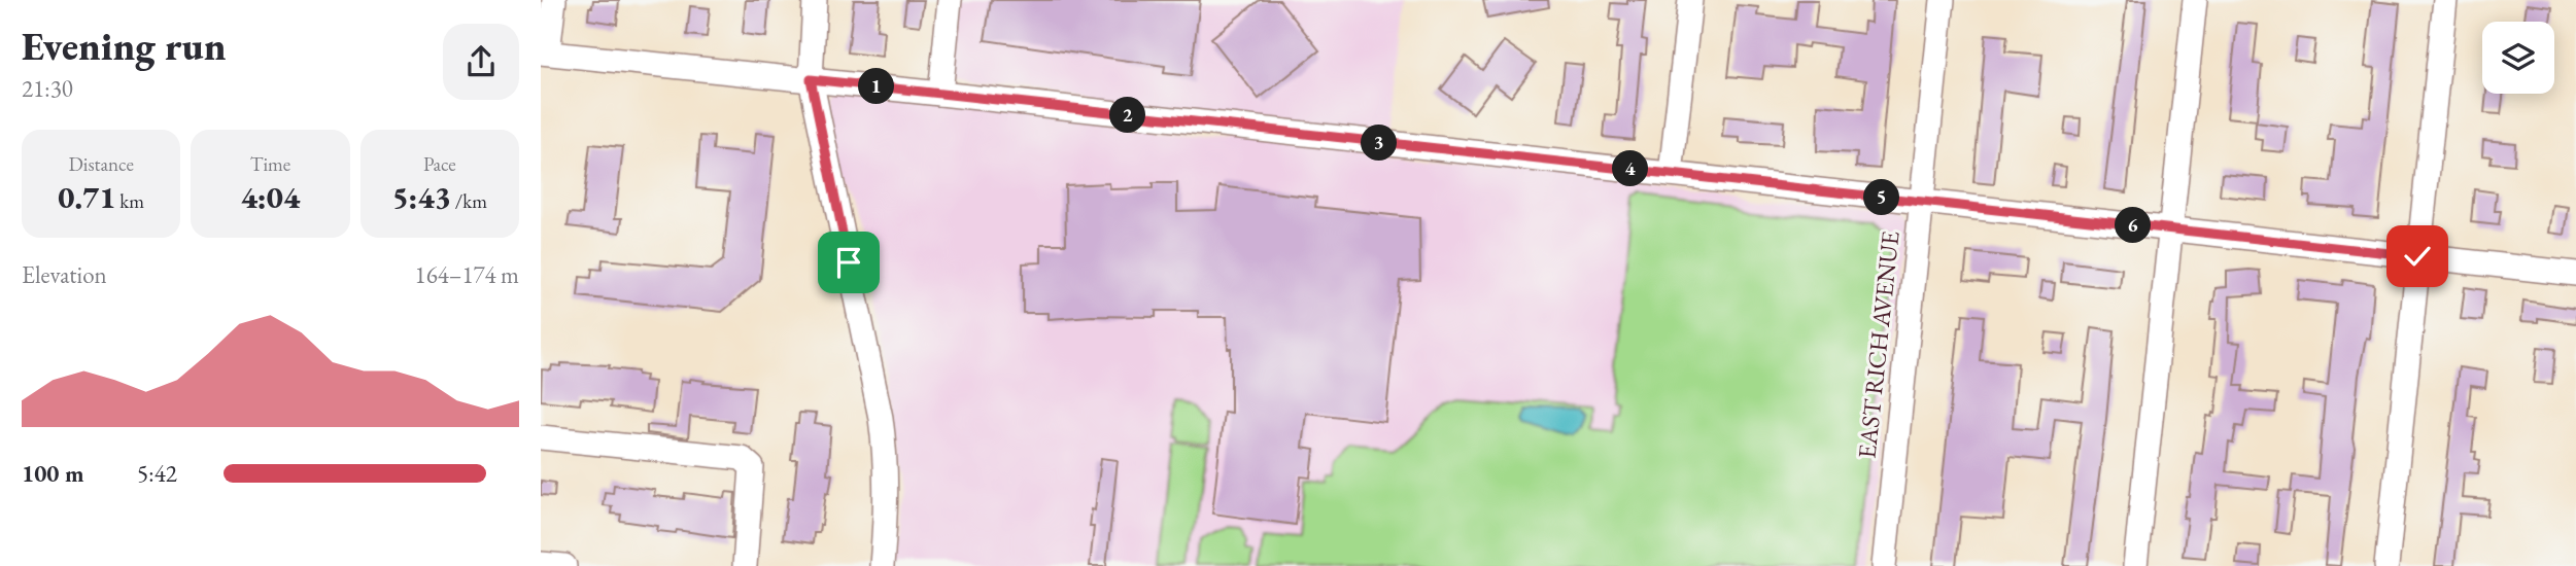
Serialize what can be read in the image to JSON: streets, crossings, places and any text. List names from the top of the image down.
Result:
{
  "streets": {
    "street": ["EAST RICH AVENUE"]
  },
  "page": {
    "heading": ["Evening run", "21:30"],
    "pins": [
      "1",
      "2",
      "3",
      "4",
      "5",
      "6"
    ],
    "stats": [
      ["Distance", "0.71 km"],
      ["Time", "4:04"],
      ["Pace", "5:43 /km"]
    ],
    "chart": ["Elevation", "164–174 m"],
    "list": [
      {
        "name": "100 m",
        "note": "5:42"
      }
    ]
  }
}
